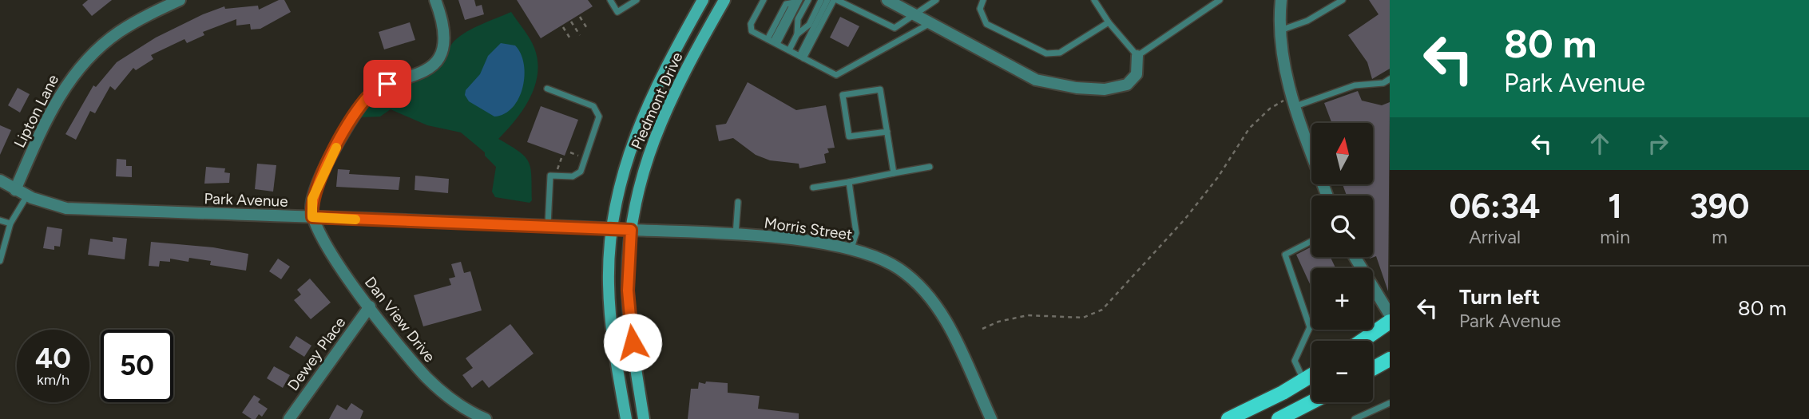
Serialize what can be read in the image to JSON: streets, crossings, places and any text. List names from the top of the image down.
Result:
{
  "streets": {
    "main road": ["Piedmont Drive"],
    "street": [
      "Lipton Lane",
      "Park Avenue",
      "Morris Street",
      "Dan View Drive",
      "Dewey Place"
    ]
  },
  "crossings": [
    ["Piedmont Drive", "Park Avenue"],
    ["Piedmont Drive", "Morris Street"],
    ["Lipton Lane", "Park Avenue"],
    ["Park Avenue", "Morris Street"],
    ["Park Avenue", "Dan View Drive"],
    ["Dan View Drive", "Dewey Place"]
  ],
  "north": "top",
  "page": {
    "turn": ["80 m", "Park Avenue"],
    "map_buttons": ["+", "−"],
    "eta": [
      "06:34",
      "Arrival",
      "1",
      "min",
      "390",
      "m"
    ],
    "list": [
      {
        "name": "Turn left",
        "note": "Park Avenue",
        "value": "80 m"
      }
    ],
    "speed": "40 km/h",
    "limit": "50"
  }
}
